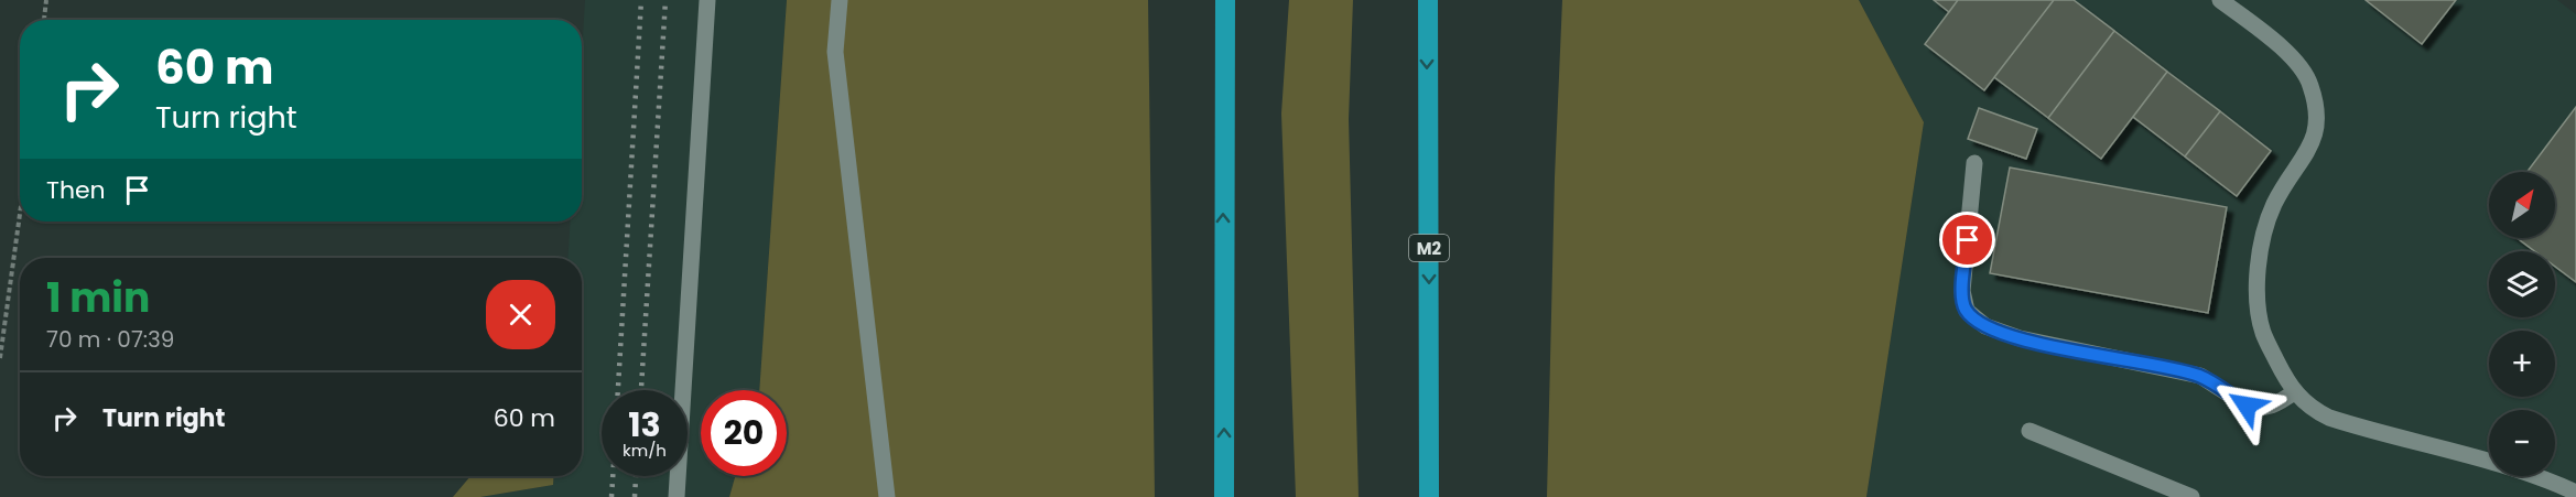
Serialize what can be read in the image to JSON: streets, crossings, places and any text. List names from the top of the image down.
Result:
{
  "streets": {
    "highway": ["M2"]
  },
  "north": "top right",
  "page": {
    "turn": ["60 m", "Turn right"],
    "then": "Then",
    "map_buttons": ["+", "−"],
    "heading": ["1 min", "70 m · 07:39"],
    "list": [
      {
        "name": "Turn right",
        "value": "60 m"
      }
    ],
    "speed": "13 km/h",
    "limit": "20"
  }
}
